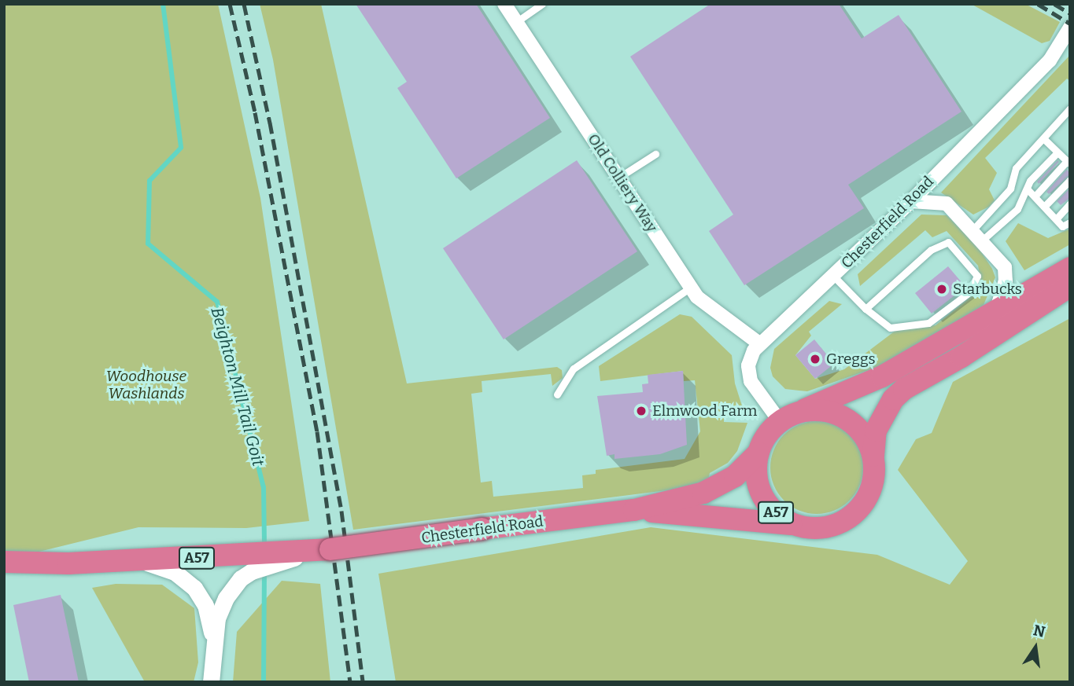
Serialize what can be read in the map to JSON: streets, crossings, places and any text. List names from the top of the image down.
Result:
{
  "streets": {
    "highway": ["Chesterfield Road", "A57"],
    "street": ["Old Colliery Way"]
  },
  "crossings": [
    ["Old Colliery Way", "Chesterfield Road"],
    ["Chesterfield Road", "A57"]
  ],
  "water": ["Beighton Mill Tail Goit"],
  "parks": ["Woodhouse Washlands"],
  "places": ["Starbucks", "Greggs", "Elmwood Farm"],
  "north": "top"
}
